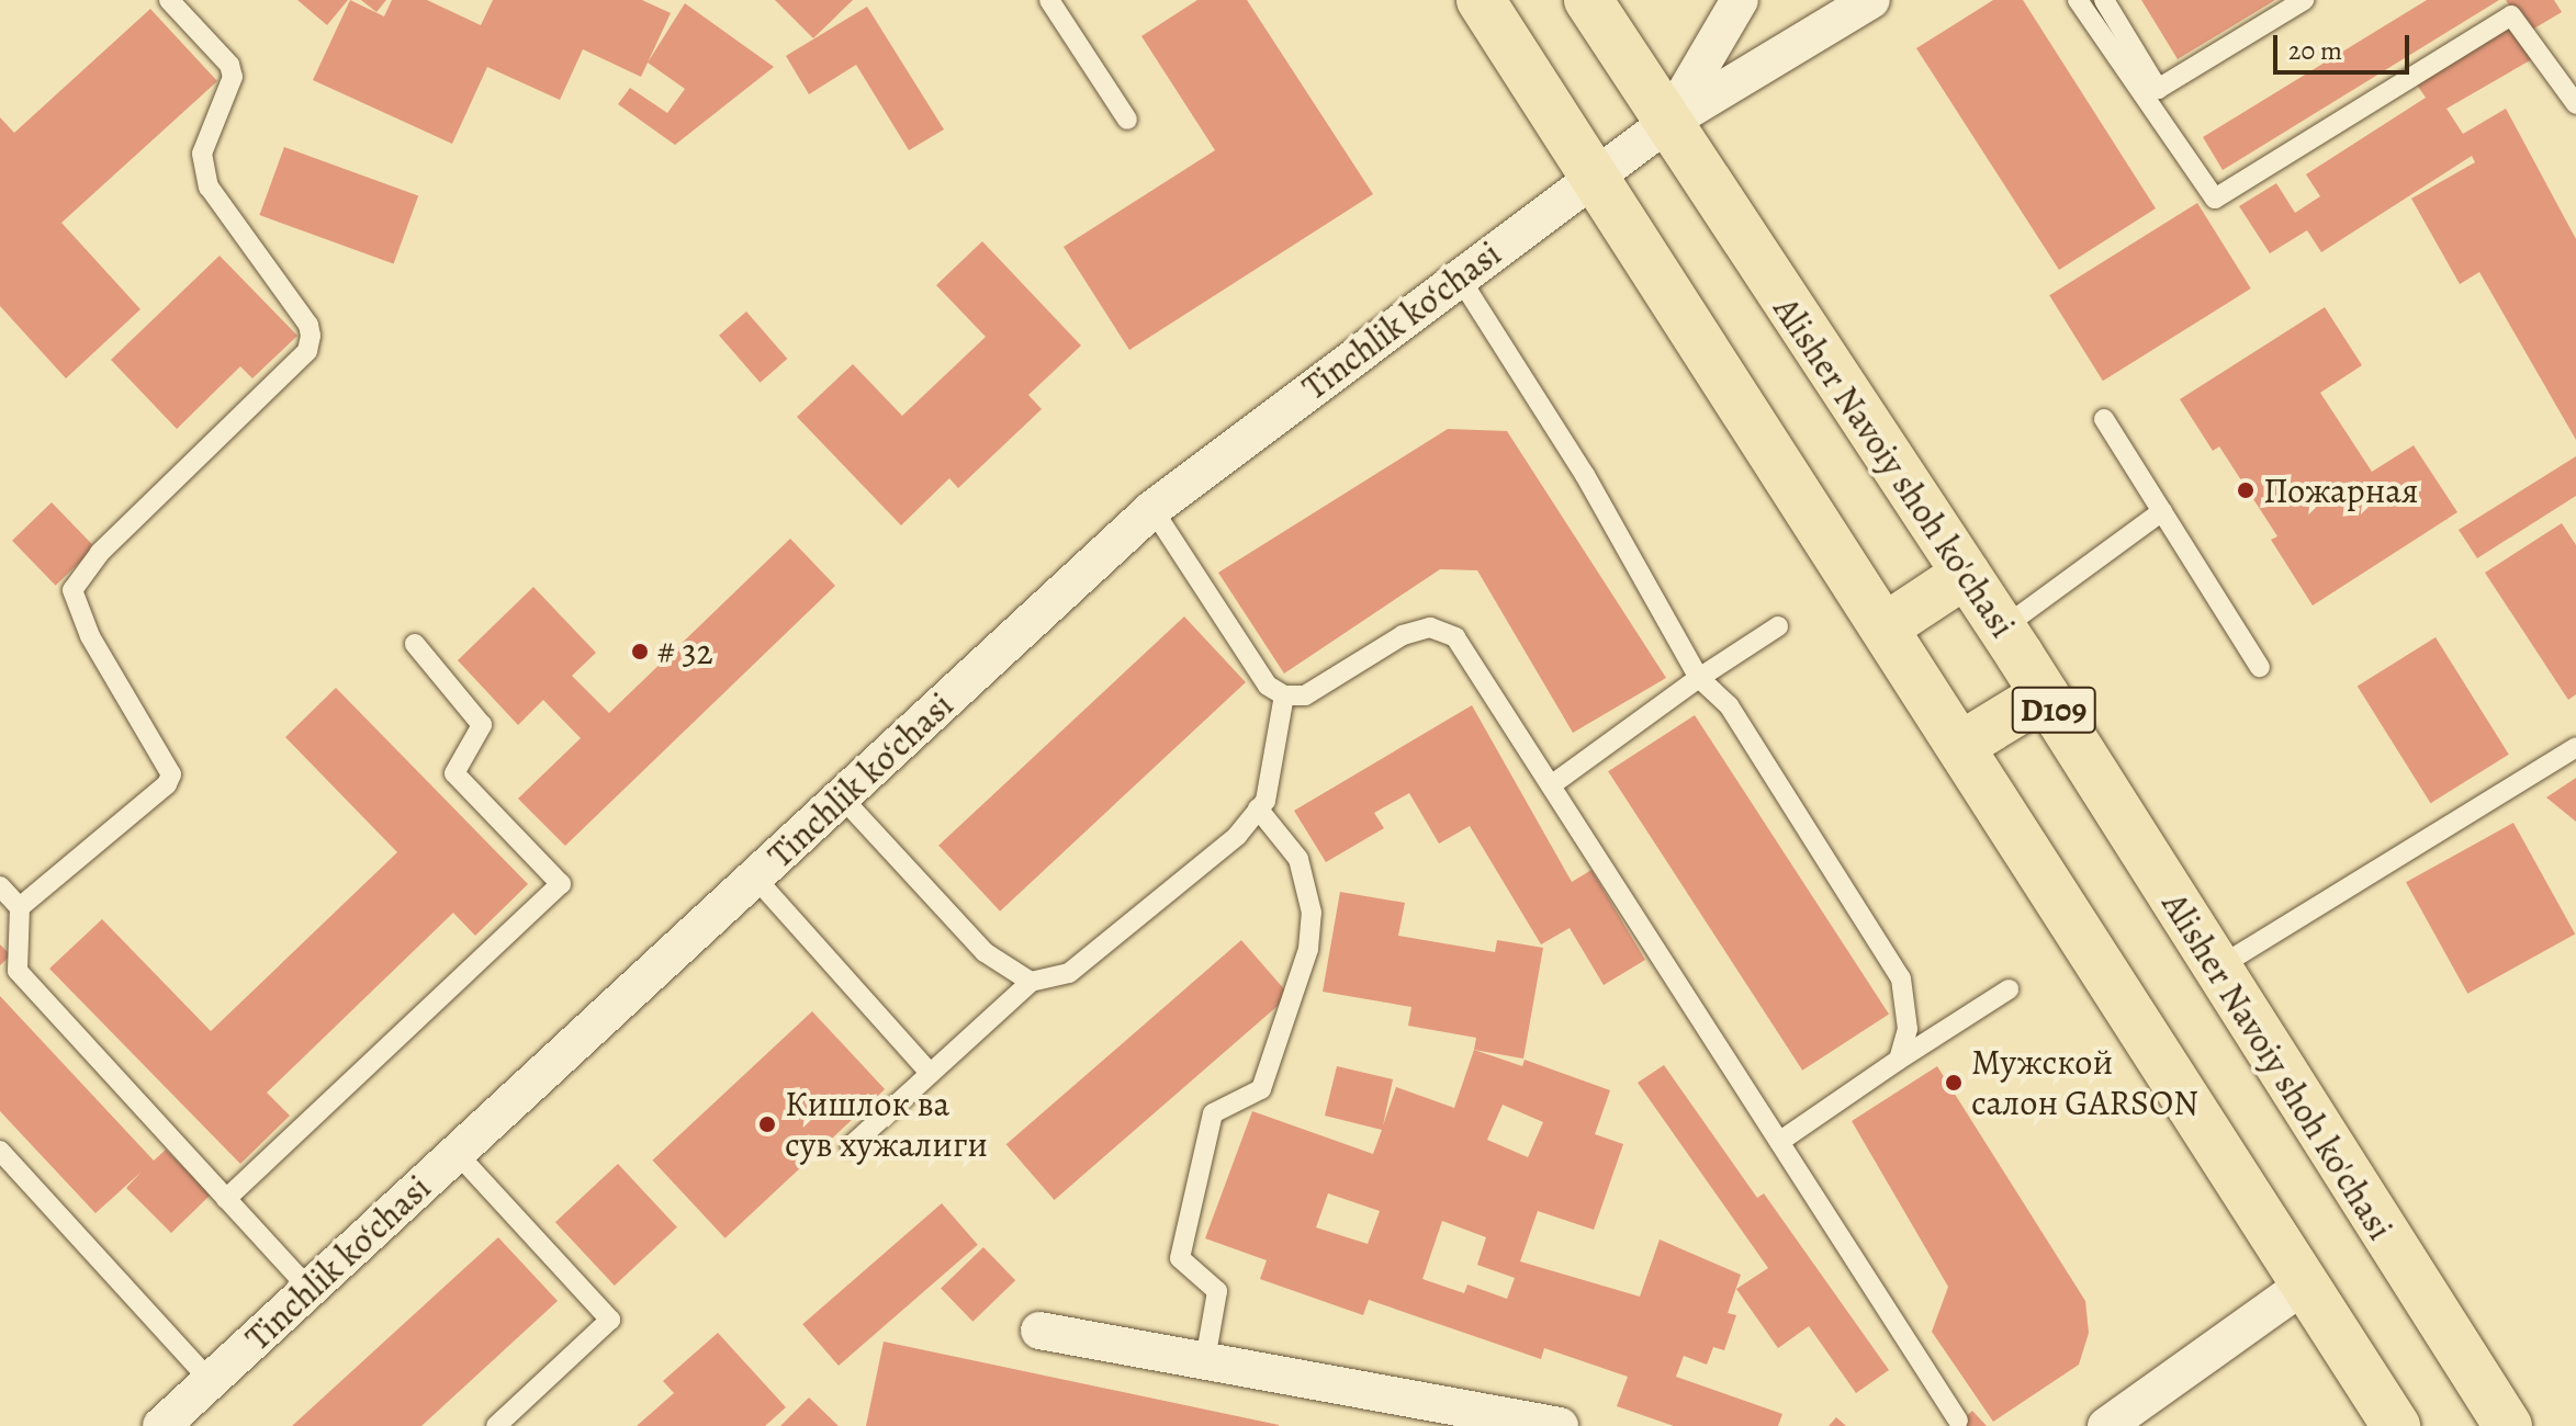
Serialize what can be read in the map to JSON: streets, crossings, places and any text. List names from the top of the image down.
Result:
{
  "streets": {
    "main road": ["Alisher Navoiy shoh ko'chasi", "D109"],
    "street": ["Tinchlik kо‘chasi"]
  },
  "crossings": [
    ["Tinchlik kо‘chasi", "Alisher Navoiy shoh ko'chasi"],
    ["Tinchlik kо‘chasi", "D109"]
  ],
  "places": [
    "Пожарная",
    "# 32",
    "Мужской салон GARSON",
    "Кишлок ва сув хужалиги"
  ],
  "scale_bar": "20 m"
}
